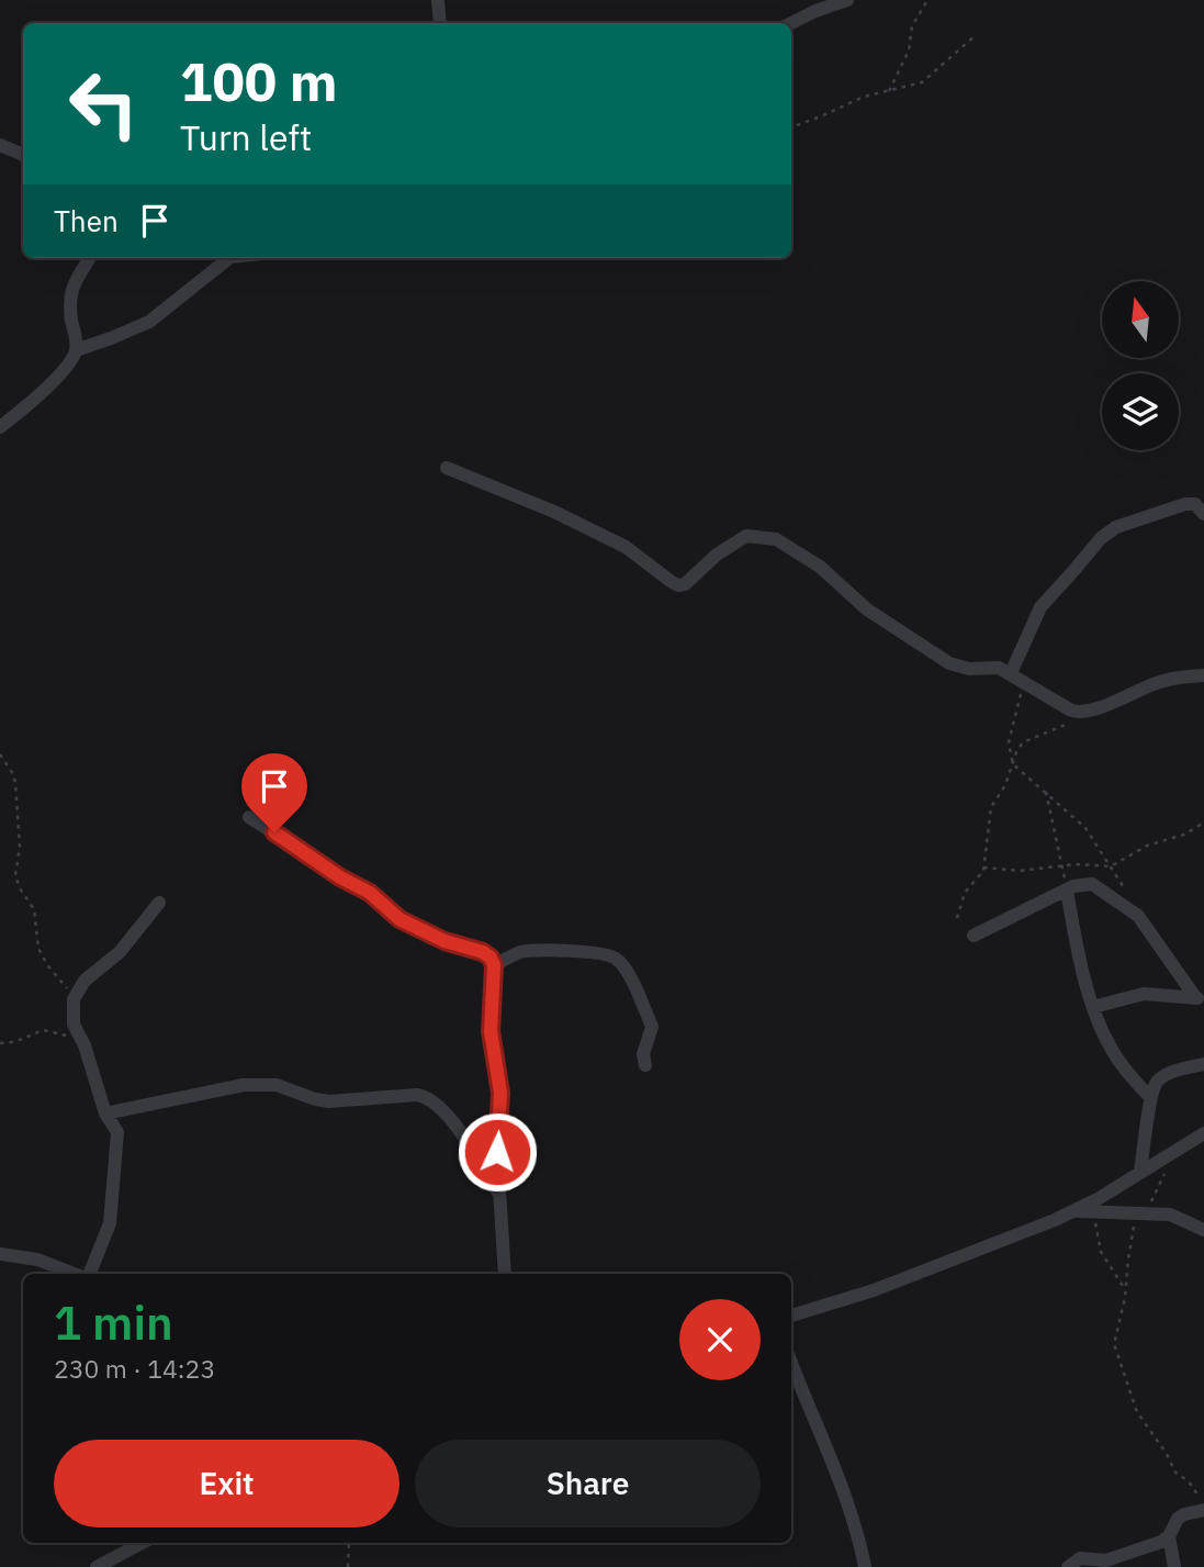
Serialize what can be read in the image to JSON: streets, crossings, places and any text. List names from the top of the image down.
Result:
{
  "north": "top",
  "page": {
    "turn": ["100 m", "Turn left"],
    "then": "Then",
    "heading": ["1 min", "230 m · 14:23"],
    "buttons": ["Exit", "Share"]
  }
}
